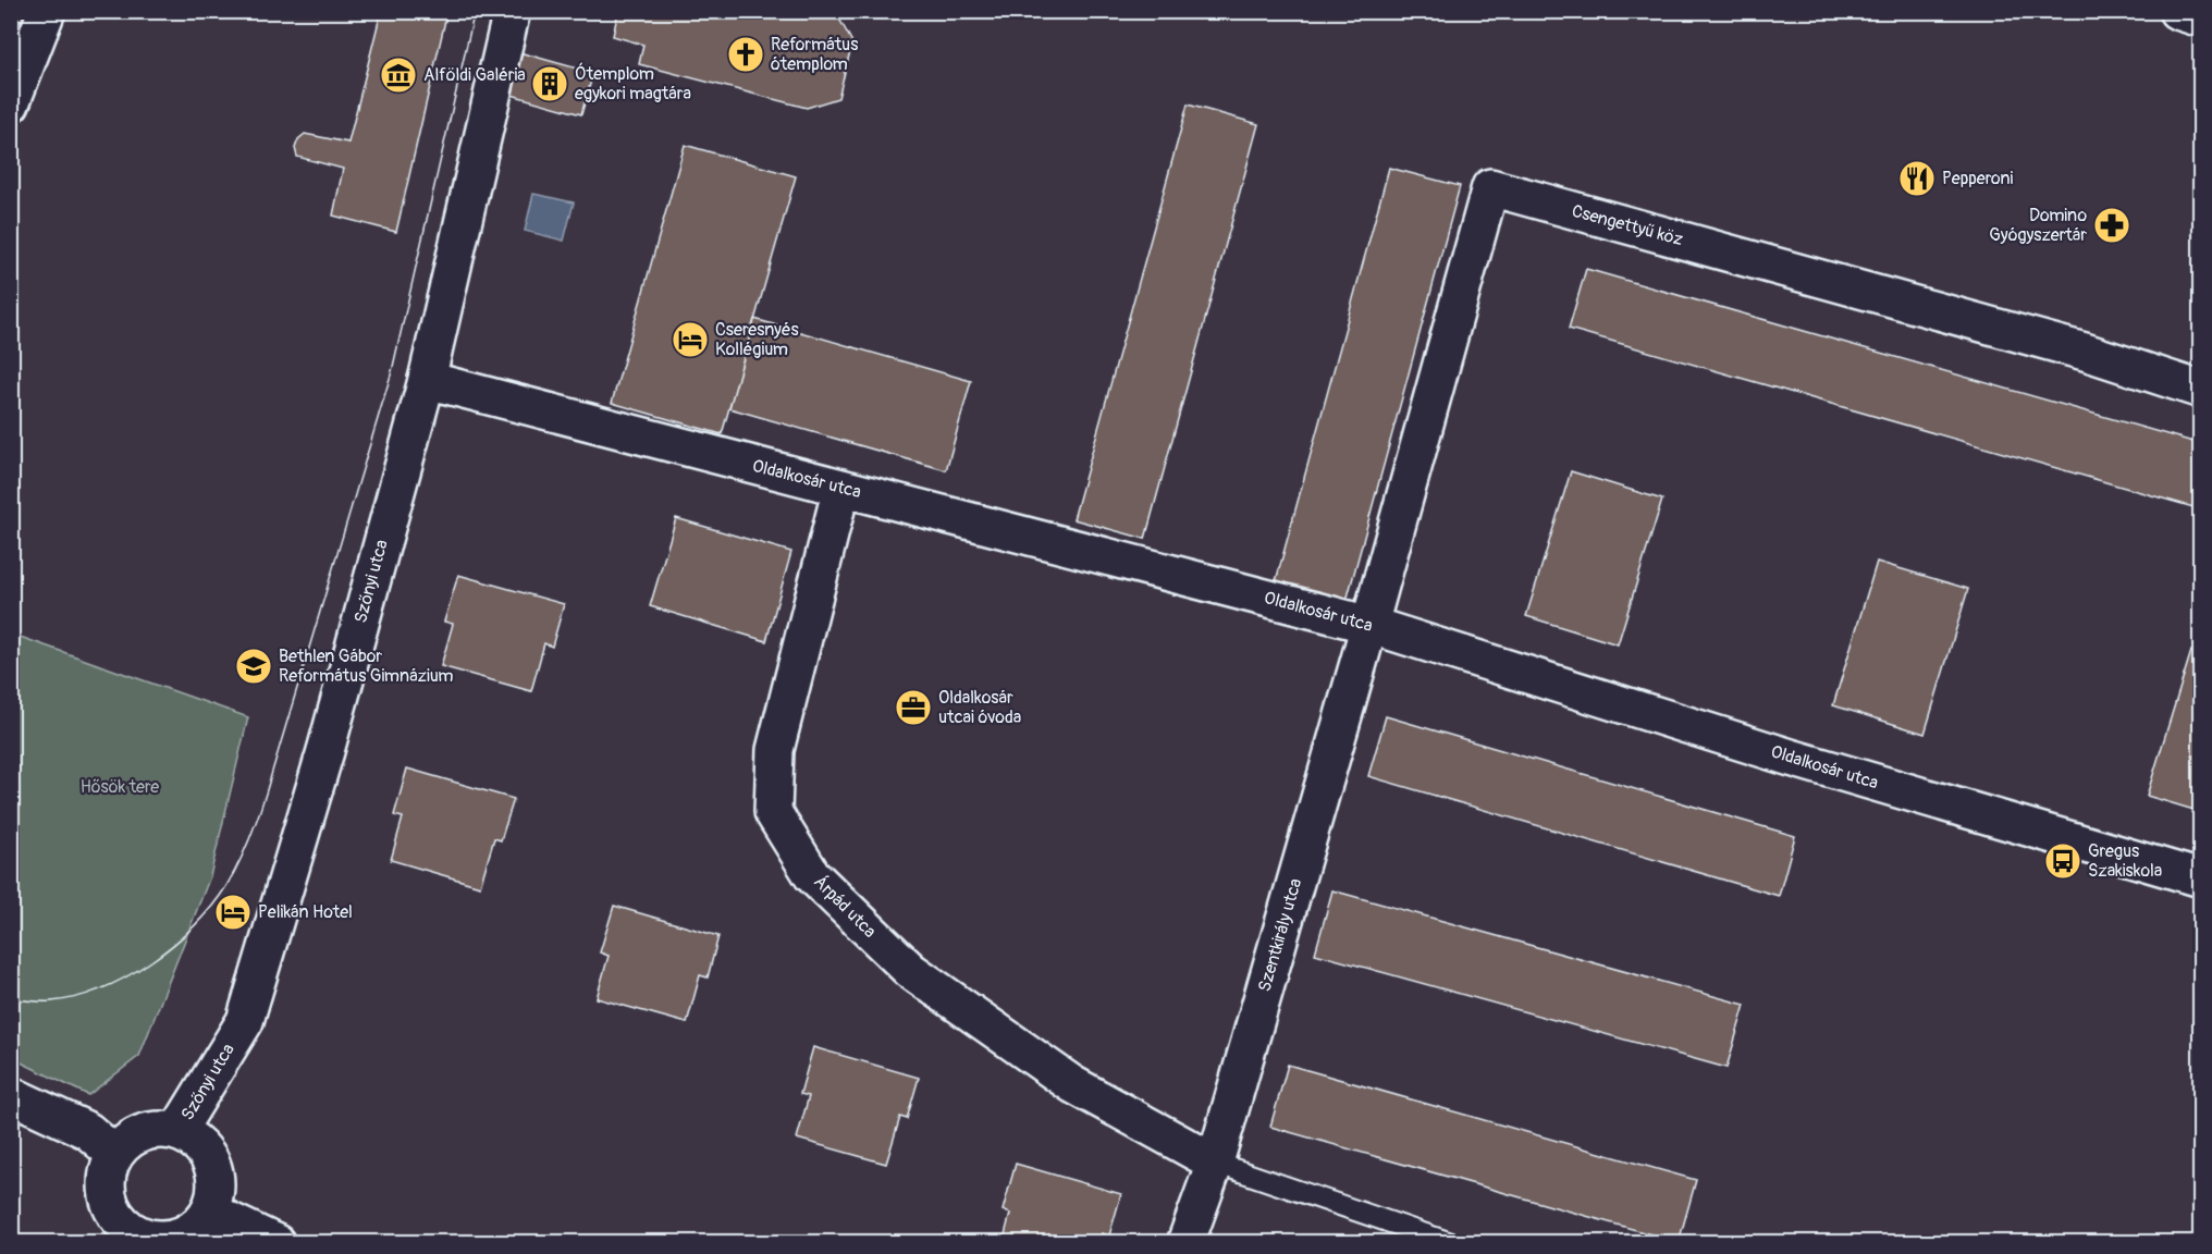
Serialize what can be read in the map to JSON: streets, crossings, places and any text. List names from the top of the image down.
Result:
{
  "streets": {
    "street": [
      "Csengettyű köz",
      "Oldalkosár utca",
      "Szőnyi utca",
      "Árpád utca",
      "Szentkirály utca"
    ]
  },
  "crossings": [
    ["Csengettyű köz", "Oldalkosár utca"],
    ["Csengettyű köz", "Szentkirály utca"],
    ["Oldalkosár utca", "Szőnyi utca"],
    ["Oldalkosár utca", "Árpád utca"],
    ["Oldalkosár utca", "Szentkirály utca"],
    ["Árpád utca", "Szentkirály utca"]
  ],
  "parks": ["Hősök tere"],
  "places": {
    "church": ["Református ótemplom"],
    "museum": ["Alföldi Galéria"],
    "building": ["Ótemplom egykori magtára"],
    "restaurant": ["Pepperoni"],
    "pharmacy": ["Domino Gyógyszertár"],
    "hotel": ["Cseresnyés Kollégium", "Pelikán Hotel"],
    "school or university": ["Bethlen Gábor Református Gimnázium"],
    "office": ["Oldalkosár utcai óvoda"],
    "bus stop": ["Gregus Szakiskola"]
  }
}
